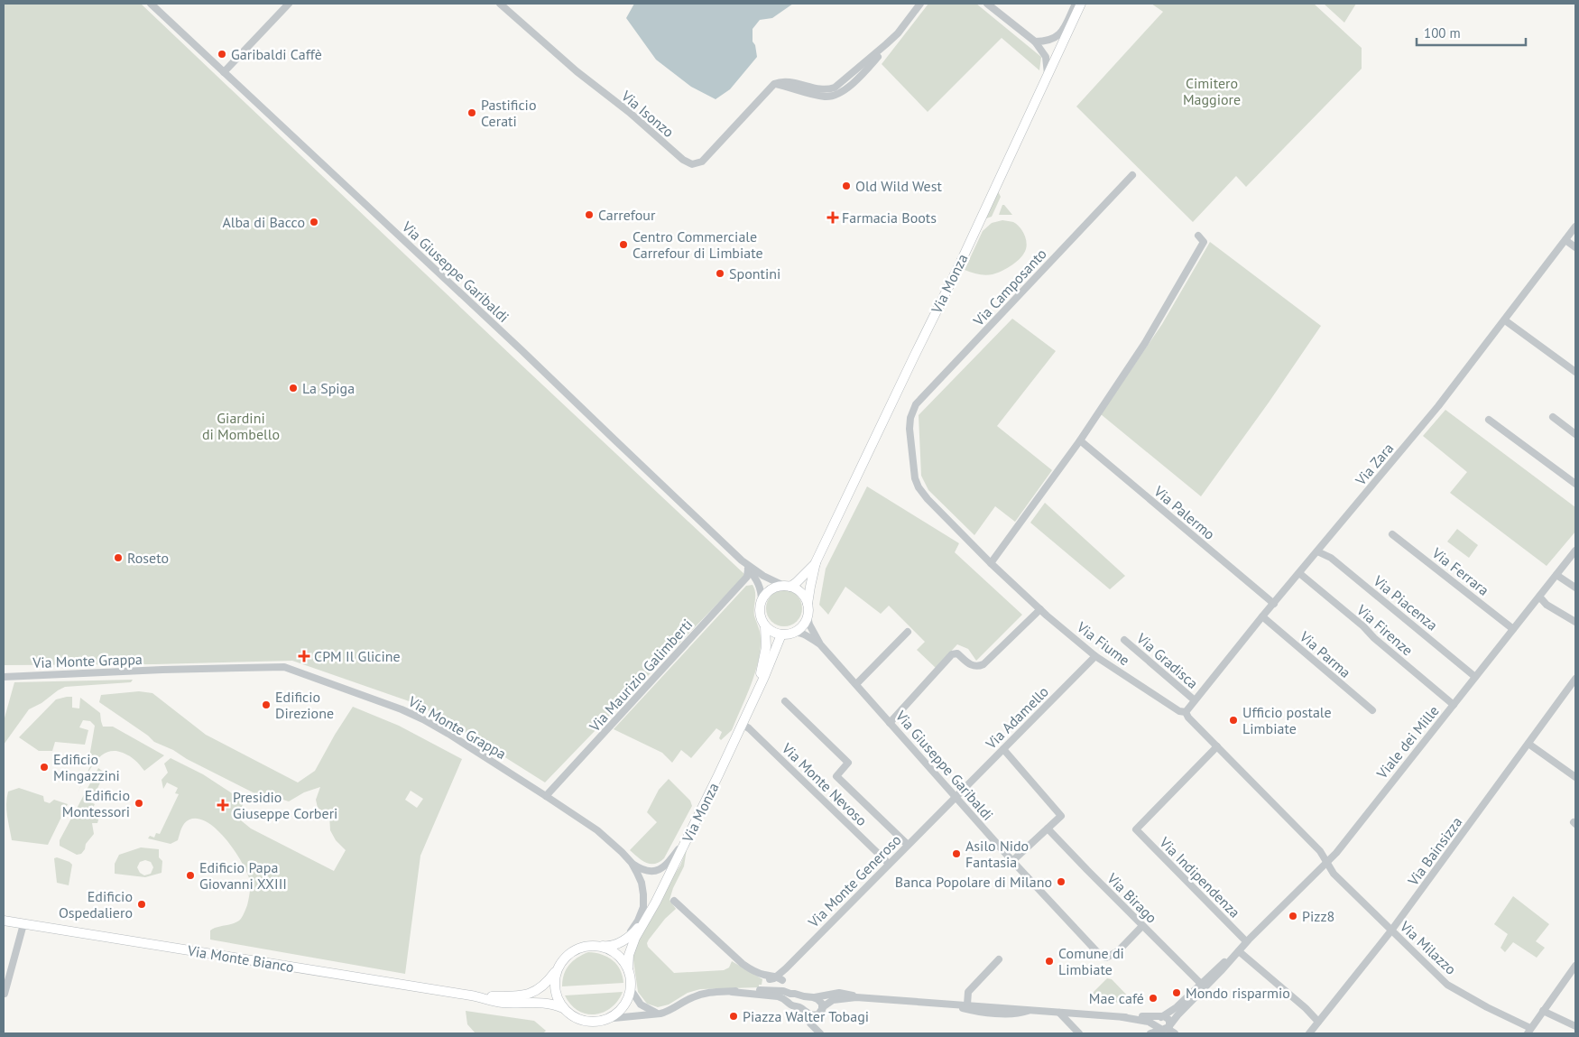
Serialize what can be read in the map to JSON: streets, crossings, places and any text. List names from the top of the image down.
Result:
{
  "streets": {
    "main road": ["Via Monza", "Via Monte Bianco"],
    "street": [
      "Via Isonzo",
      "Via Giuseppe Garibaldi",
      "Via Camposanto",
      "Via Zara",
      "Via Palermo",
      "Via Ferrara",
      "Via Piacenza",
      "Via Firenze",
      "Via Fiume",
      "Via Parma",
      "Via Monte Grappa",
      "Via Gradisca",
      "Via Maurizio Galimberti",
      "Via Adamello",
      "Viale dei Mille",
      "Via Monte Nevoso",
      "Via Bainsizza",
      "Via Indipendenza",
      "Via Monte Generoso",
      "Via Birago",
      "Via Milazzo"
    ]
  },
  "crossings": [
    ["Via Giuseppe Garibaldi", "Via Monza"],
    ["Via Giuseppe Garibaldi", "Via Maurizio Galimberti"],
    ["Via Giuseppe Garibaldi", "Via Adamello"],
    ["Via Giuseppe Garibaldi", "Via Monte Generoso"],
    ["Via Giuseppe Garibaldi", "Via Birago"],
    ["Via Monza", "Via Monte Grappa"],
    ["Via Monza", "Via Monte Nevoso"],
    ["Via Monza", "Via Monte Bianco"],
    ["Via Camposanto", "Via Fiume"],
    ["Via Zara", "Via Palermo"],
    ["Via Zara", "Via Piacenza"],
    ["Via Zara", "Via Firenze"],
    ["Via Zara", "Via Fiume"],
    ["Via Zara", "Via Parma"],
    ["Via Zara", "Via Gradisca"],
    ["Via Ferrara", "Viale dei Mille"],
    ["Via Piacenza", "Viale dei Mille"],
    ["Via Firenze", "Viale dei Mille"],
    ["Via Fiume", "Via Adamello"],
    ["Via Fiume", "Viale dei Mille"],
    ["Via Fiume", "Via Indipendenza"],
    ["Via Fiume", "Via Milazzo"],
    ["Via Monte Grappa", "Via Maurizio Galimberti"],
    ["Via Adamello", "Via Monte Generoso"],
    ["Viale dei Mille", "Via Indipendenza"],
    ["Viale dei Mille", "Via Birago"],
    ["Viale dei Mille", "Via Milazzo"],
    ["Via Monte Nevoso", "Via Monte Generoso"],
    ["Via Bainsizza", "Via Milazzo"]
  ],
  "parks": ["Cimitero Maggiore", "Giardini di Mombello"],
  "places": {
    "other": [
      "Garibaldi Caffè",
      "Pastificio Cerati",
      "Old Wild West",
      "Carrefour",
      "Alba di Bacco",
      "Centro Commerciale Carrefour di Limbiate",
      "Spontini",
      "La Spiga",
      "Roseto",
      "Edificio Direzione",
      "Ufficio postale Limbiate",
      "Edificio Mingazzini",
      "Edificio Montessori",
      "Asilo Nido Fantasia",
      "Edificio Papa Giovanni XXIII",
      "Banca Popolare di Milano",
      "Edificio Ospedaliero",
      "Pizz8",
      "Comune di Limbiate",
      "Mondo risparmio",
      "Mae café",
      "Piazza Walter Tobagi"
    ],
    "health": ["Farmacia Boots", "CPM Il Glicine", "Presidio Giuseppe Corberi"]
  },
  "scale_bar": "100 m"
}
